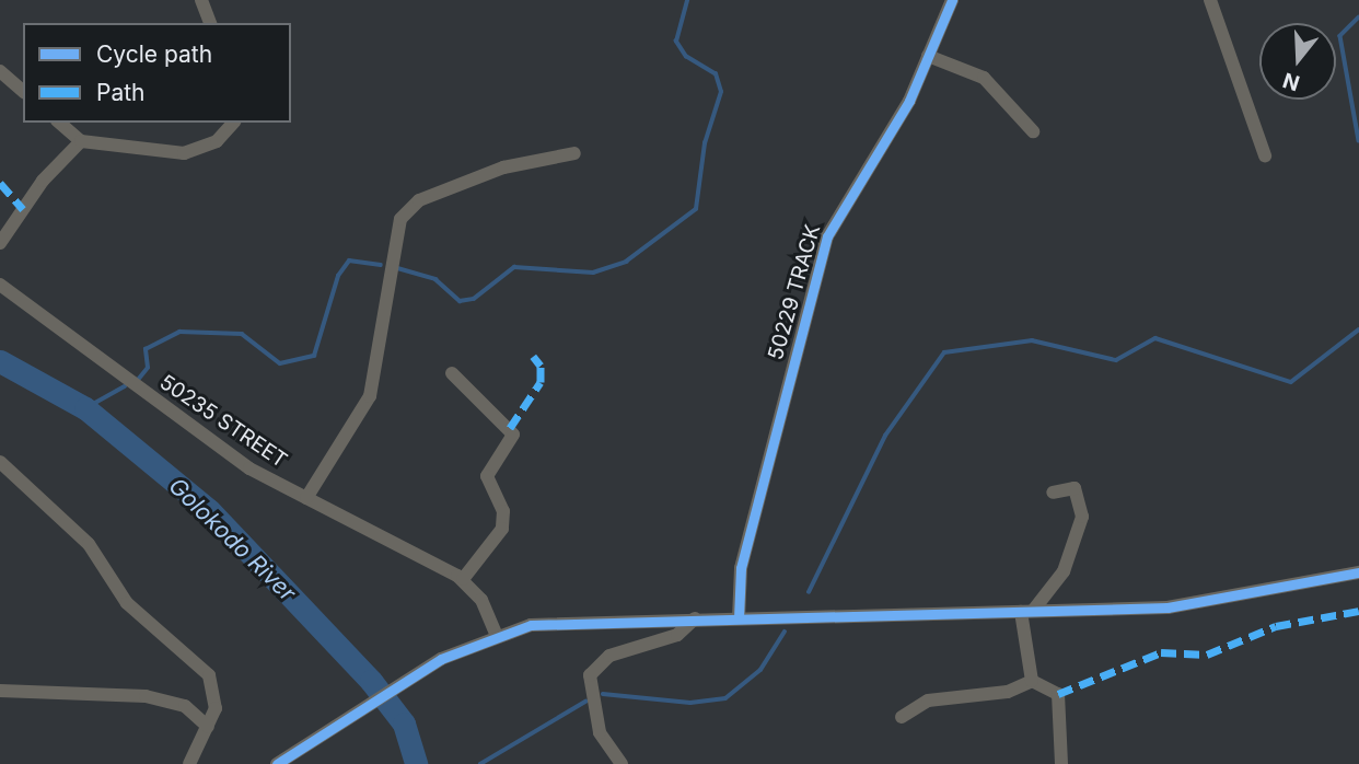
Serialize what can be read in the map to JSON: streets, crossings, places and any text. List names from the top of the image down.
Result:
{
  "streets": {
    "street": ["50229 TRACK", "50235 STREET"]
  },
  "water": ["Golokodo River"],
  "legend": ["Cycle path", "Path"],
  "north": "bottom"
}
